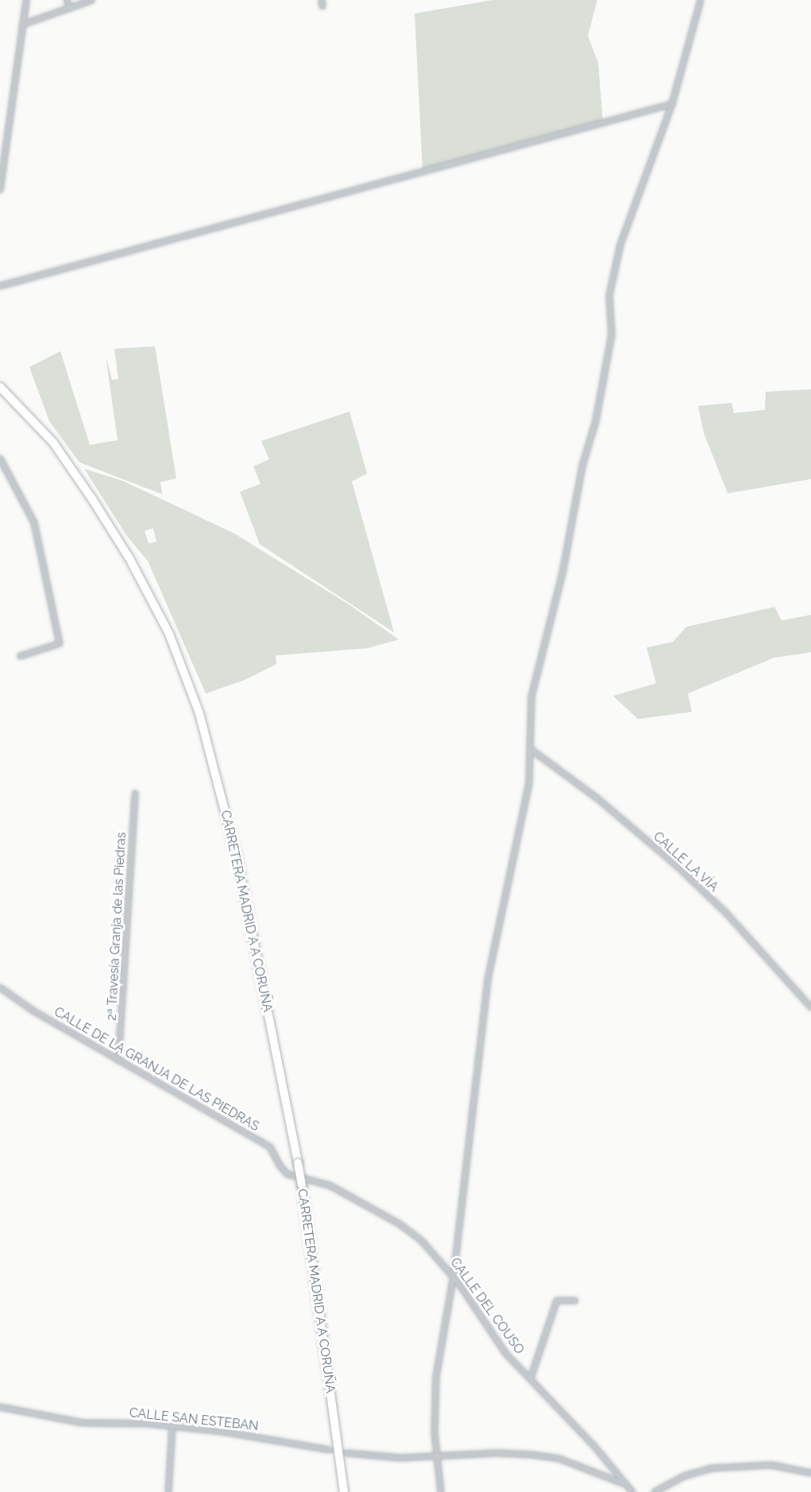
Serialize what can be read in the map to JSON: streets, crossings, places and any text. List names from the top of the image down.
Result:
{
  "streets": {
    "highway": ["CARRETERA MADRID A A CORUÑA"],
    "street": [
      "CALLE LA VÍA",
      "2ª Travesía Granja de las Piedras",
      "CALLE DE LA GRANJA DE LAS PIEDRAS",
      "CALLE DEL COUSO",
      "CALLE SAN ESTEBAN"
    ]
  },
  "crossings": [
    ["2ª Travesía Granja de las Piedras", "CALLE DE LA GRANJA DE LAS PIEDRAS"],
    ["CALLE DE LA GRANJA DE LAS PIEDRAS", "CALLE DEL COUSO"]
  ]
}
